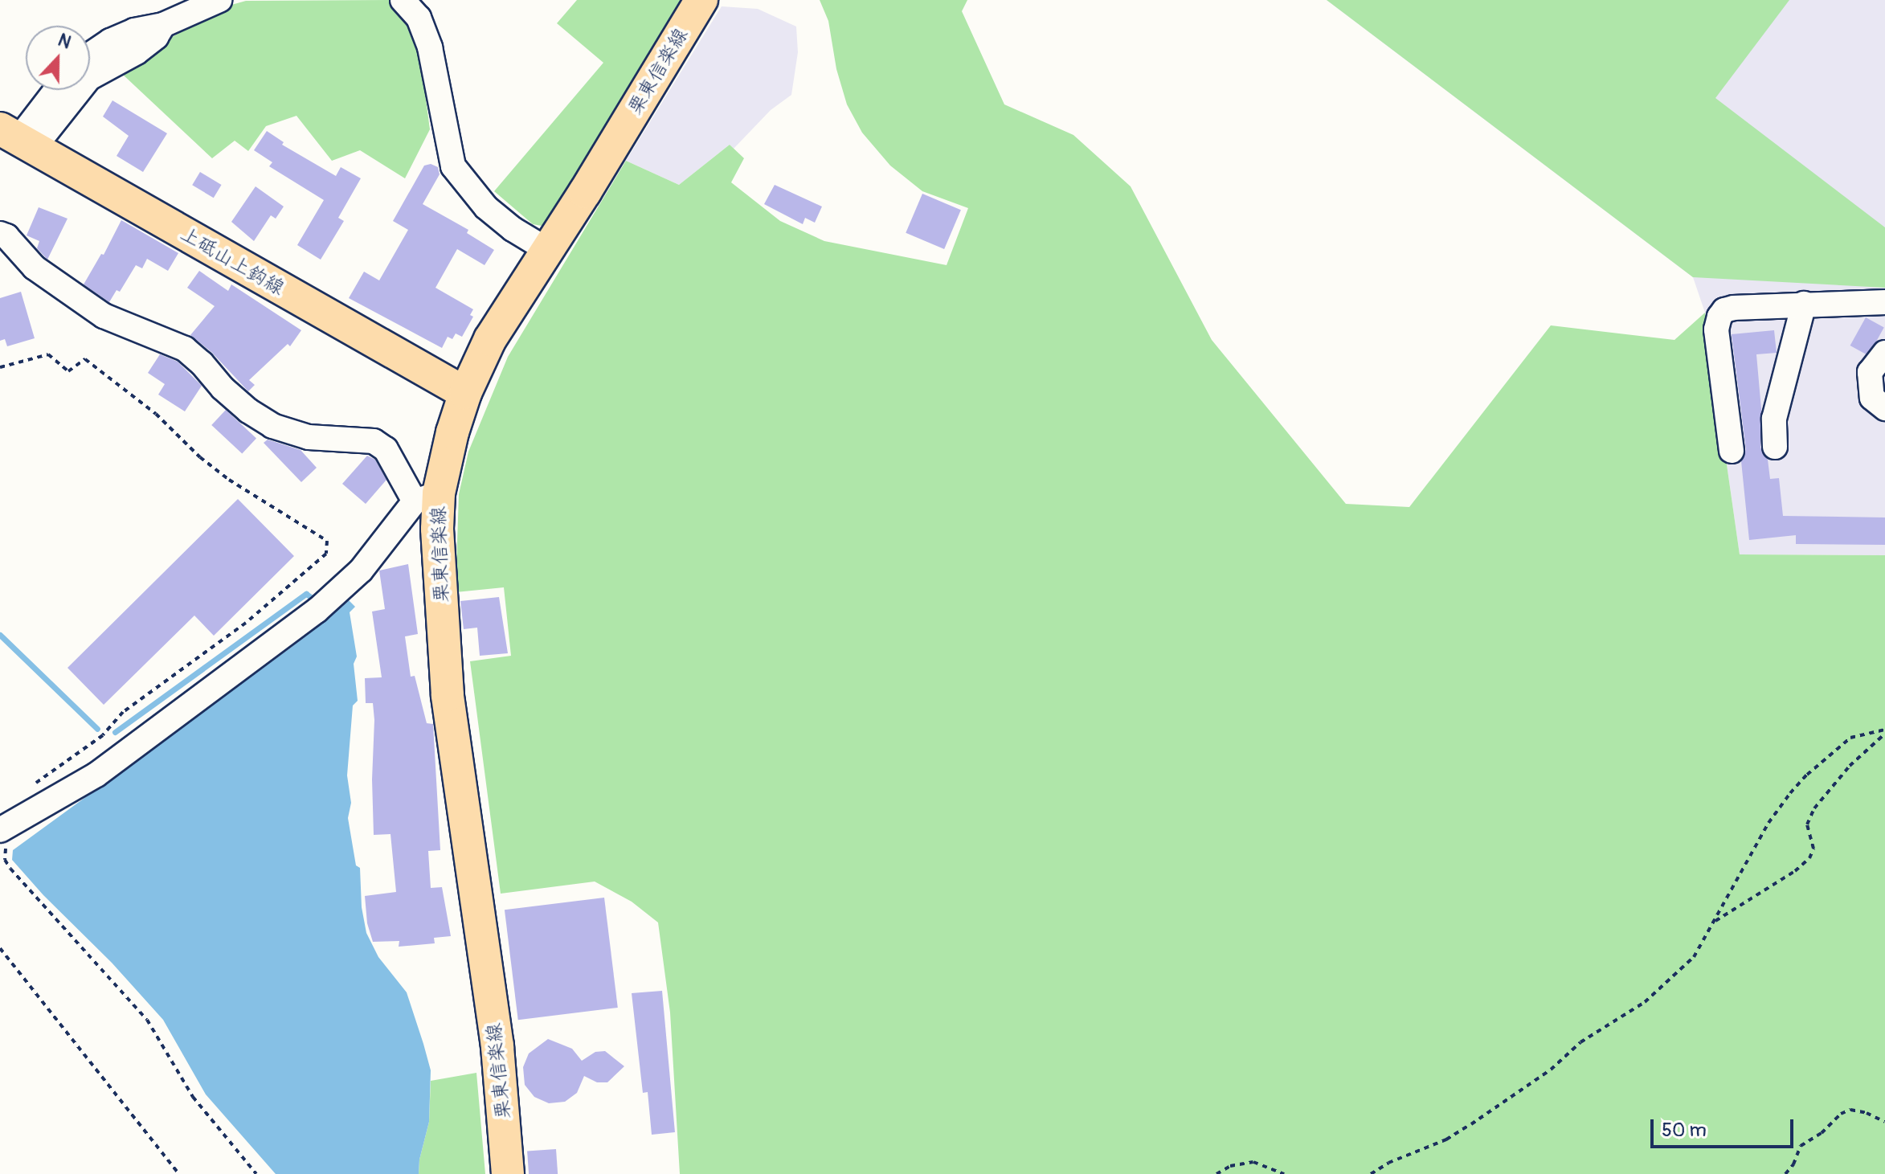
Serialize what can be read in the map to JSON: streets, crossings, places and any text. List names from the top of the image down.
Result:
{
  "streets": {
    "main road": ["栗東信楽線", "上砥山上鈎線"]
  },
  "crossings": [
    ["栗東信楽線", "上砥山上鈎線"]
  ],
  "scale_bar": "50 m",
  "north": "top"
}
